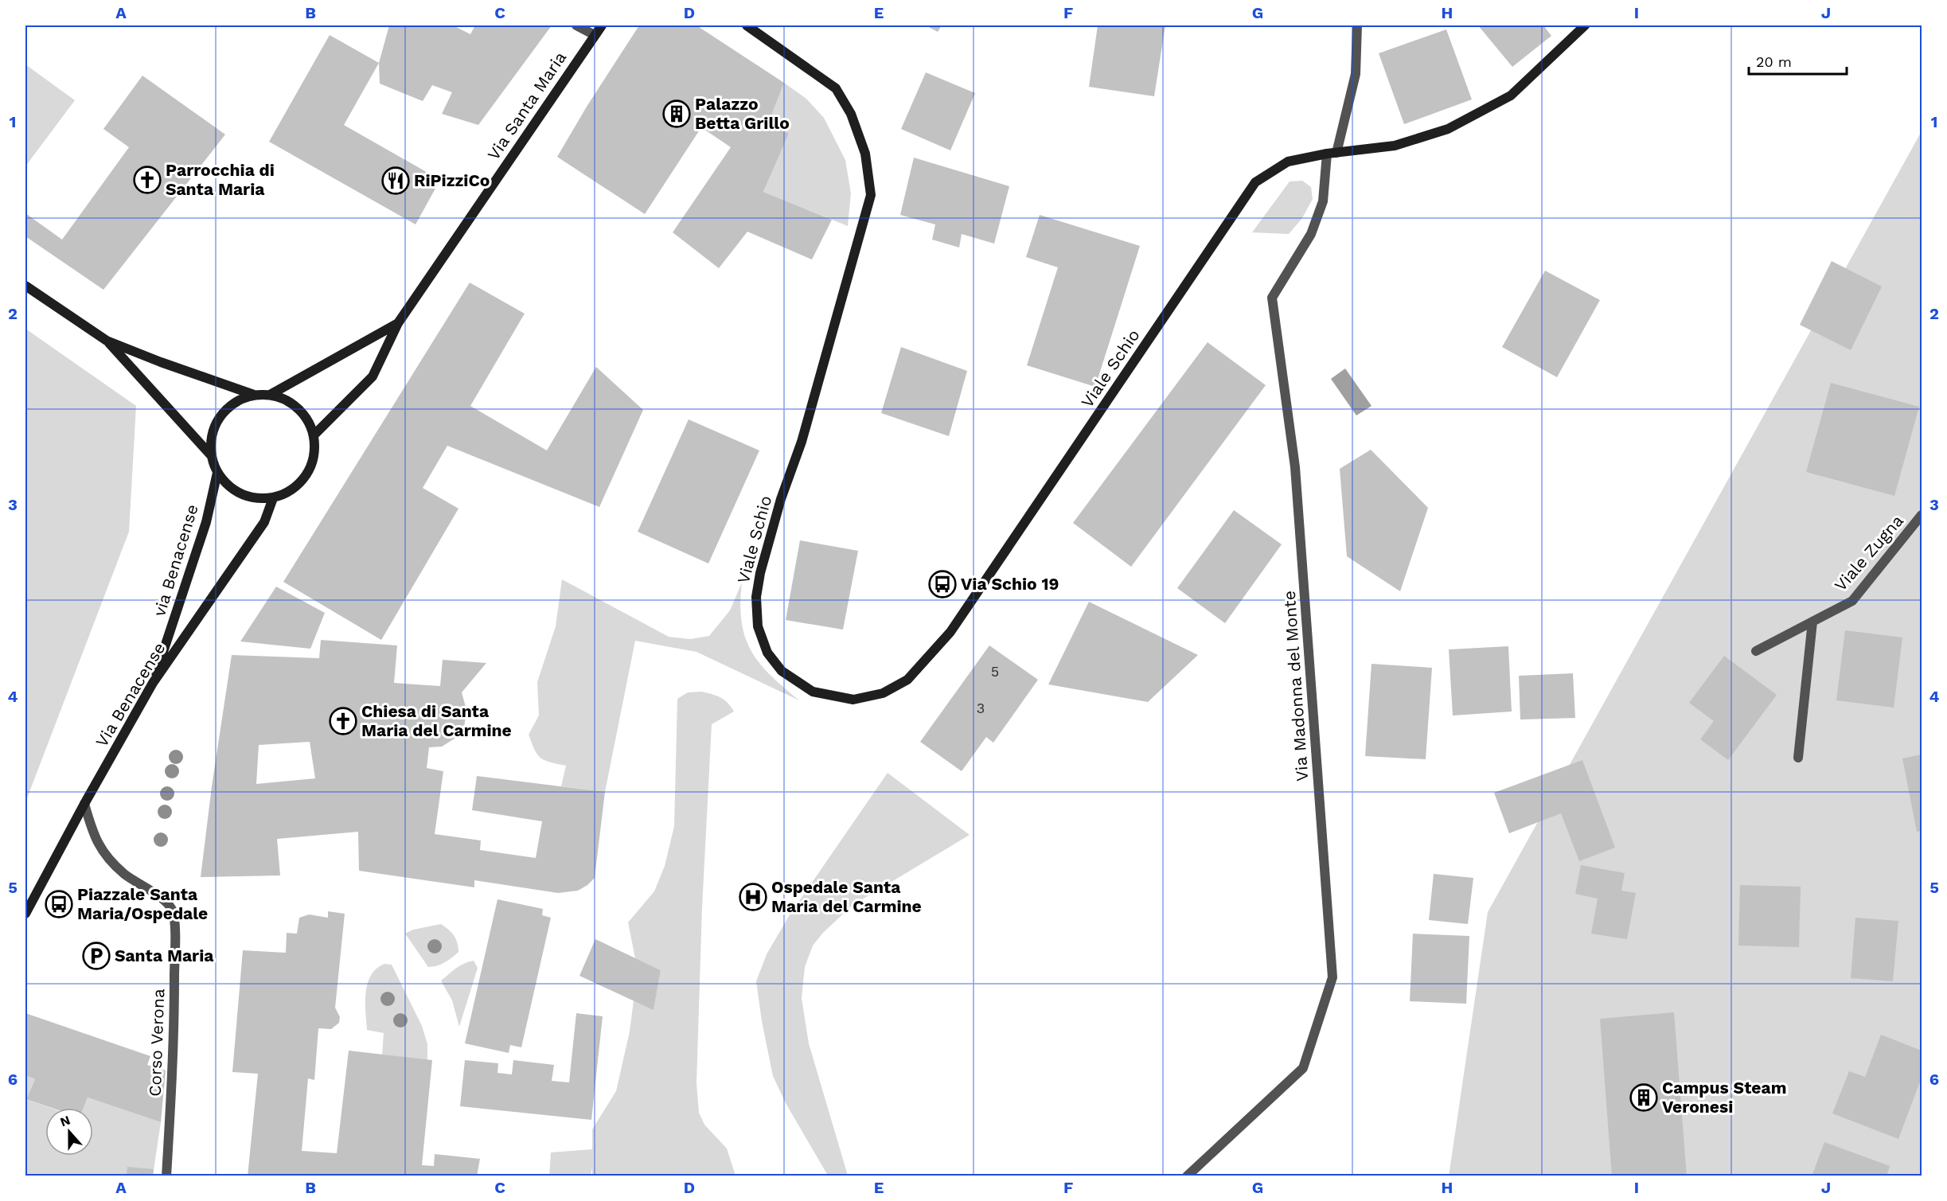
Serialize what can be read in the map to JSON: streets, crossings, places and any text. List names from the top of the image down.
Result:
{
  "streets": {
    "main road": [
      "Via Santa Maria",
      "Viale Schio",
      "via Benacense",
      "Via Benacense"
    ],
    "street": ["Viale Zugna", "Via Madonna del Monte", "Corso Verona"]
  },
  "crossings": [
    ["Via Santa Maria", "via Benacense"],
    ["Via Santa Maria", "Via Benacense"],
    ["Viale Schio", "Via Madonna del Monte"],
    ["via Benacense", "Via Benacense"],
    ["Via Benacense", "Corso Verona"]
  ],
  "places": {
    "building": ["Palazzo Betta Grillo", "Campus Steam Veronesi"],
    "church": ["Parrocchia di Santa Maria", "Chiesa di Santa Maria del Carmine"],
    "restaurant": ["RiPizziCo"],
    "bus stop": ["Via Schio 19", "Piazzale Santa Maria/Ospedale"],
    "hospital": ["Ospedale Santa Maria del Carmine"],
    "parking": ["Santa Maria"]
  },
  "house_numbers": ["5", "3"],
  "scale_bar": "20 m",
  "north": "top",
  "grid": {
    "columns": [
      "A",
      "B",
      "C",
      "D",
      "E",
      "F",
      "G",
      "H",
      "I",
      "J"
    ],
    "rows": [
      "1",
      "2",
      "3",
      "4",
      "5",
      "6"
    ]
  }
}
